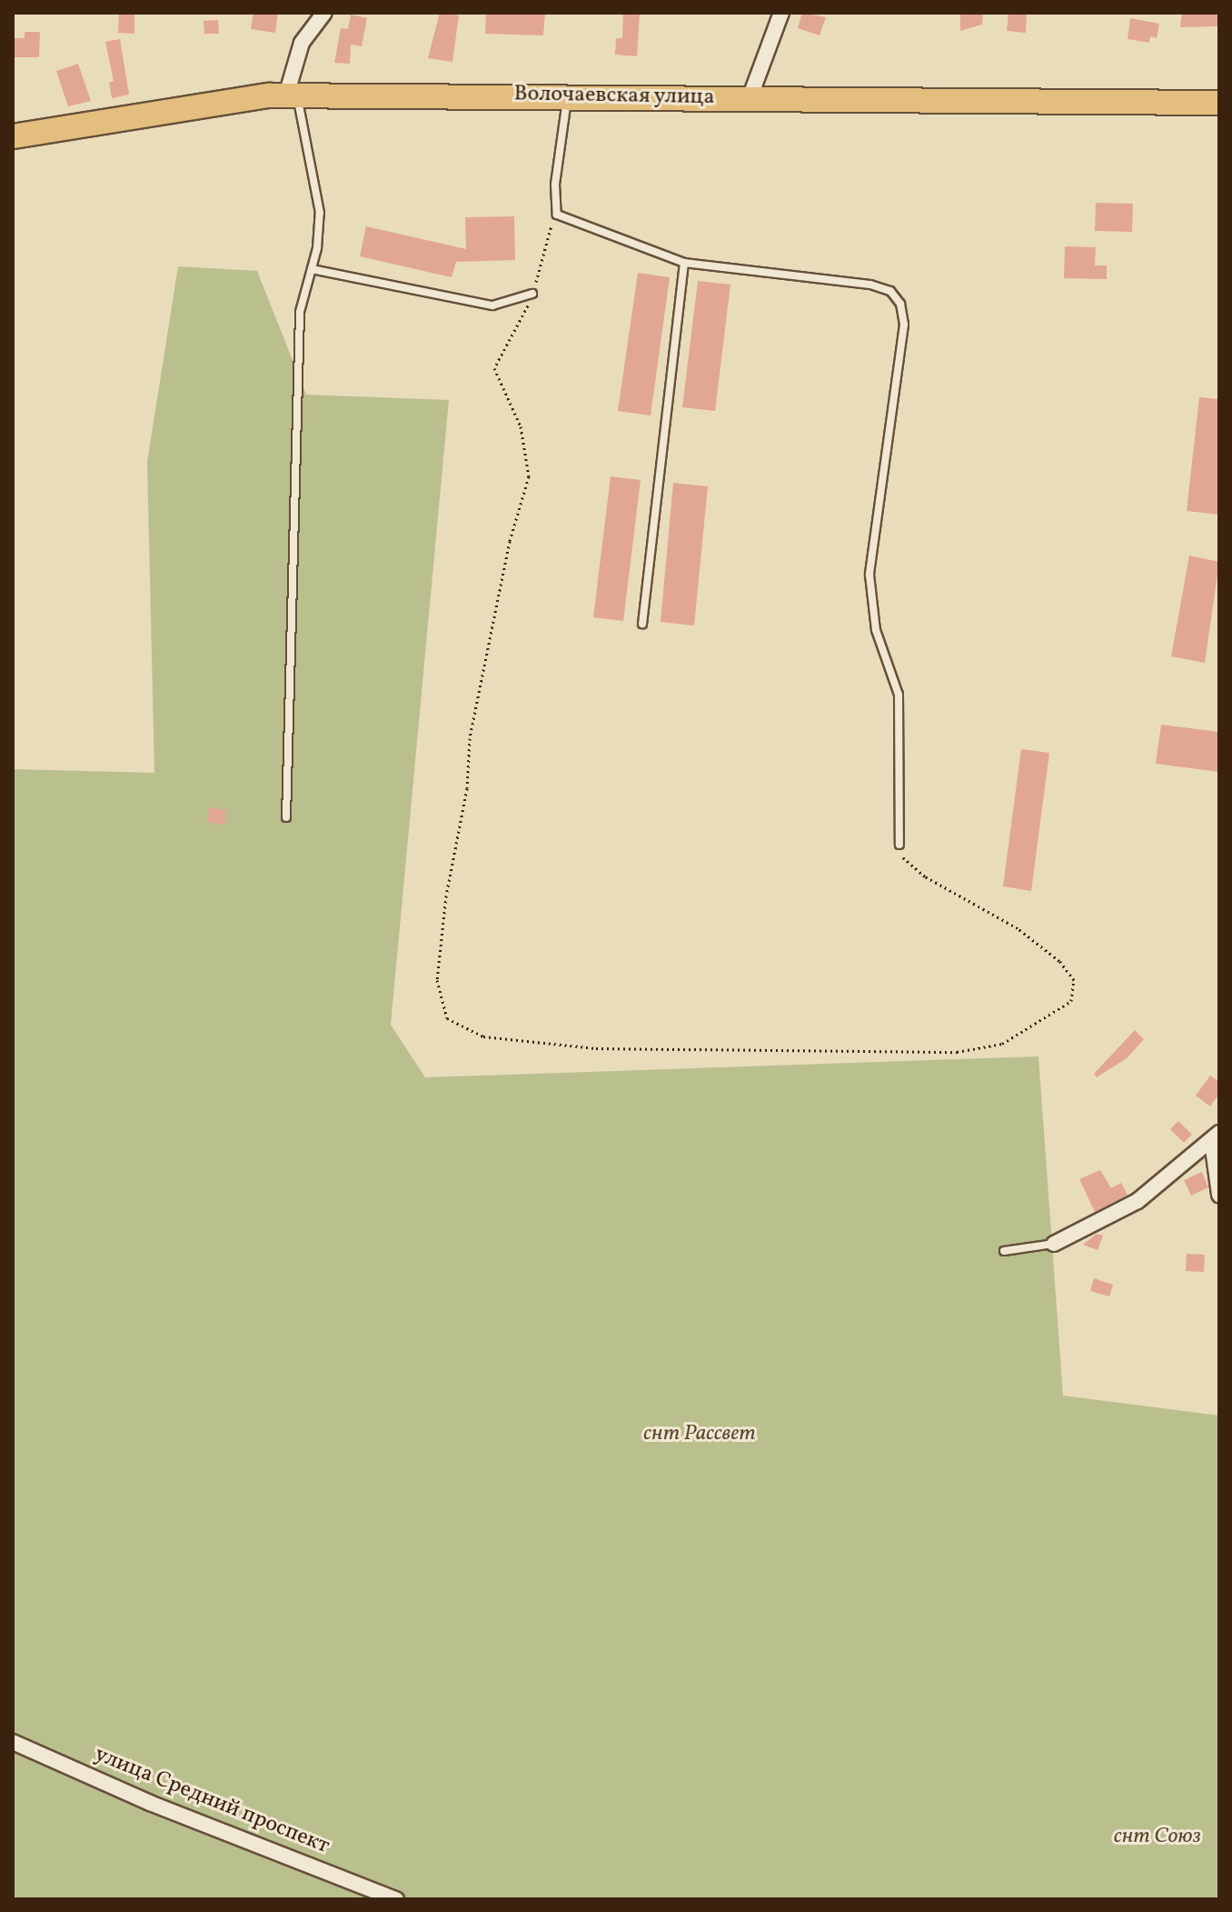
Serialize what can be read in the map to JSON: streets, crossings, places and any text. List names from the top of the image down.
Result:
{
  "streets": {
    "main road": ["Волочаевская улица"],
    "street": ["улица Средний проспект"]
  },
  "parks": ["снт Рассвет", "снт Союз"]
}
